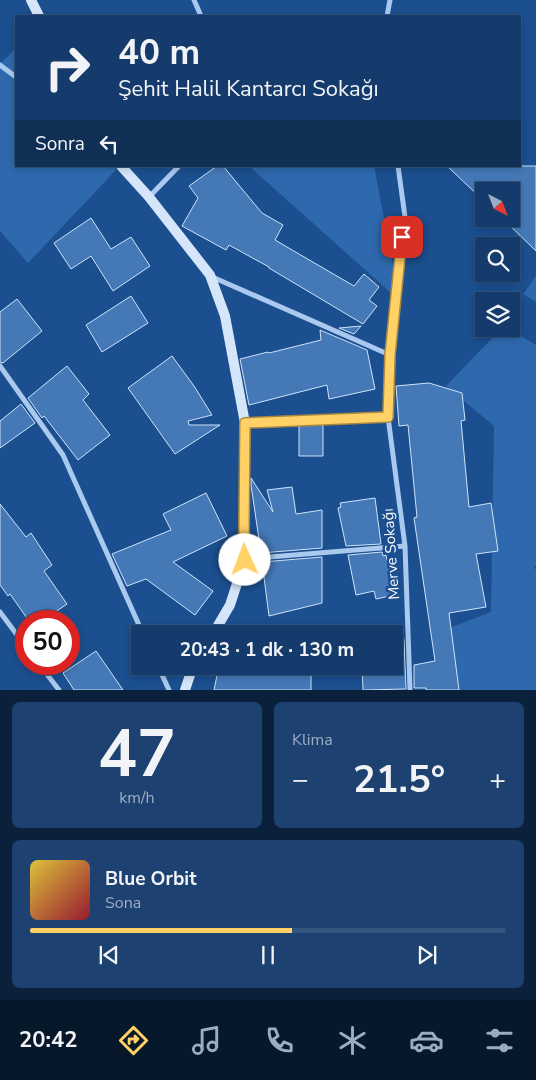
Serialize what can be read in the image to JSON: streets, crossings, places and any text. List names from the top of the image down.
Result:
{
  "streets": {
    "street": ["Merve Sokağı"]
  },
  "north": "bottom right",
  "page": {
    "turn": ["40 m", "Şehit Halil Kantarcı Sokağı"],
    "then": "Sonra",
    "limit": "50",
    "trip": "20:43 · 1 dk · 130 m",
    "tile": [
      ["47", "km/h"],
      "Klima"
    ],
    "heat": ["−", "21.5°", "+"],
    "song": ["Blue Orbit", "Sona"],
    "tabs": "20:42"
  }
}
